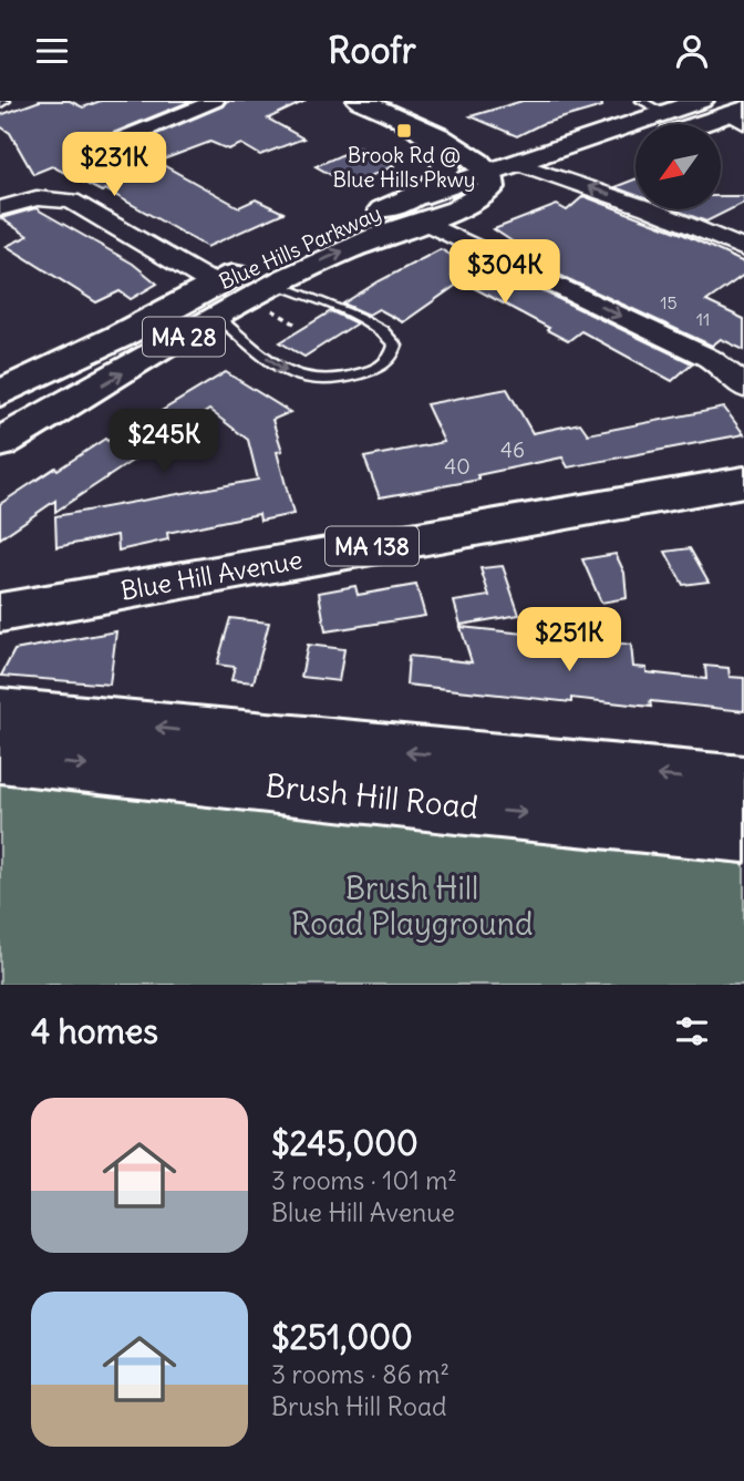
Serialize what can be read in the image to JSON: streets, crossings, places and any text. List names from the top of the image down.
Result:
{
  "streets": {
    "main road": [
      "Blue Hills Parkway",
      "MA 28",
      "MA 138",
      "Blue Hill Avenue",
      "Brush Hill Road"
    ]
  },
  "crossings": [
    ["Blue Hills Parkway", "MA 28"]
  ],
  "parks": ["Brush Hill Road Playground"],
  "places": {
    "transit": ["Brook Rd @ Blue Hills Pkwy"]
  },
  "house_numbers": [
    "15",
    "11",
    "46",
    "40"
  ],
  "north": "bottom left",
  "page": {
    "header": "Roofr",
    "price": [
      "$231K",
      "$304K",
      "$245K",
      "$251K"
    ],
    "heading": "4 homes",
    "list": [
      {
        "name": "$245,000",
        "note": "3 rooms · 101 m² · Blue Hill Avenue"
      },
      {
        "name": "$251,000",
        "note": "3 rooms · 86 m² · Brush Hill Road"
      }
    ]
  }
}
